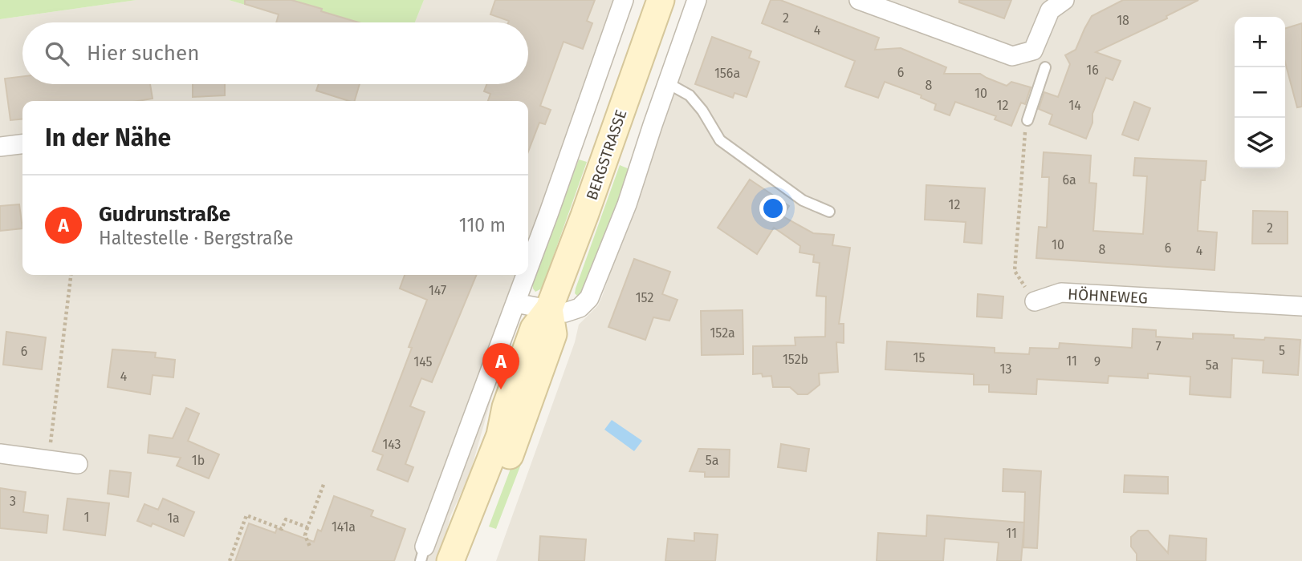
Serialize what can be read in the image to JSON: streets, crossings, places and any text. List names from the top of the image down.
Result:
{
  "streets": {
    "street": ["BERGSTRASSE", "HÖHNEWEG"]
  },
  "house_numbers": [
    "2",
    "18",
    "4",
    "16",
    "6",
    "156a",
    "8",
    "10",
    "12",
    "14",
    "6a",
    "12",
    "2",
    "10",
    "6",
    "8",
    "4",
    "147",
    "152",
    "152a",
    "7",
    "5",
    "6",
    "15",
    "152b",
    "11",
    "145",
    "9",
    "5a",
    "13",
    "4",
    "143",
    "1b",
    "5a",
    "3",
    "1",
    "1a",
    "141a",
    "11"
  ],
  "page": {
    "map_buttons": ["+", "−"],
    "search": "Hier suchen",
    "heading": "In der Nähe",
    "list": [
      {
        "mark": "A",
        "name": "Gudrunstraße",
        "note": "Haltestelle · Bergstraße",
        "value": "110 m"
      }
    ],
    "pins": "A"
  }
}
